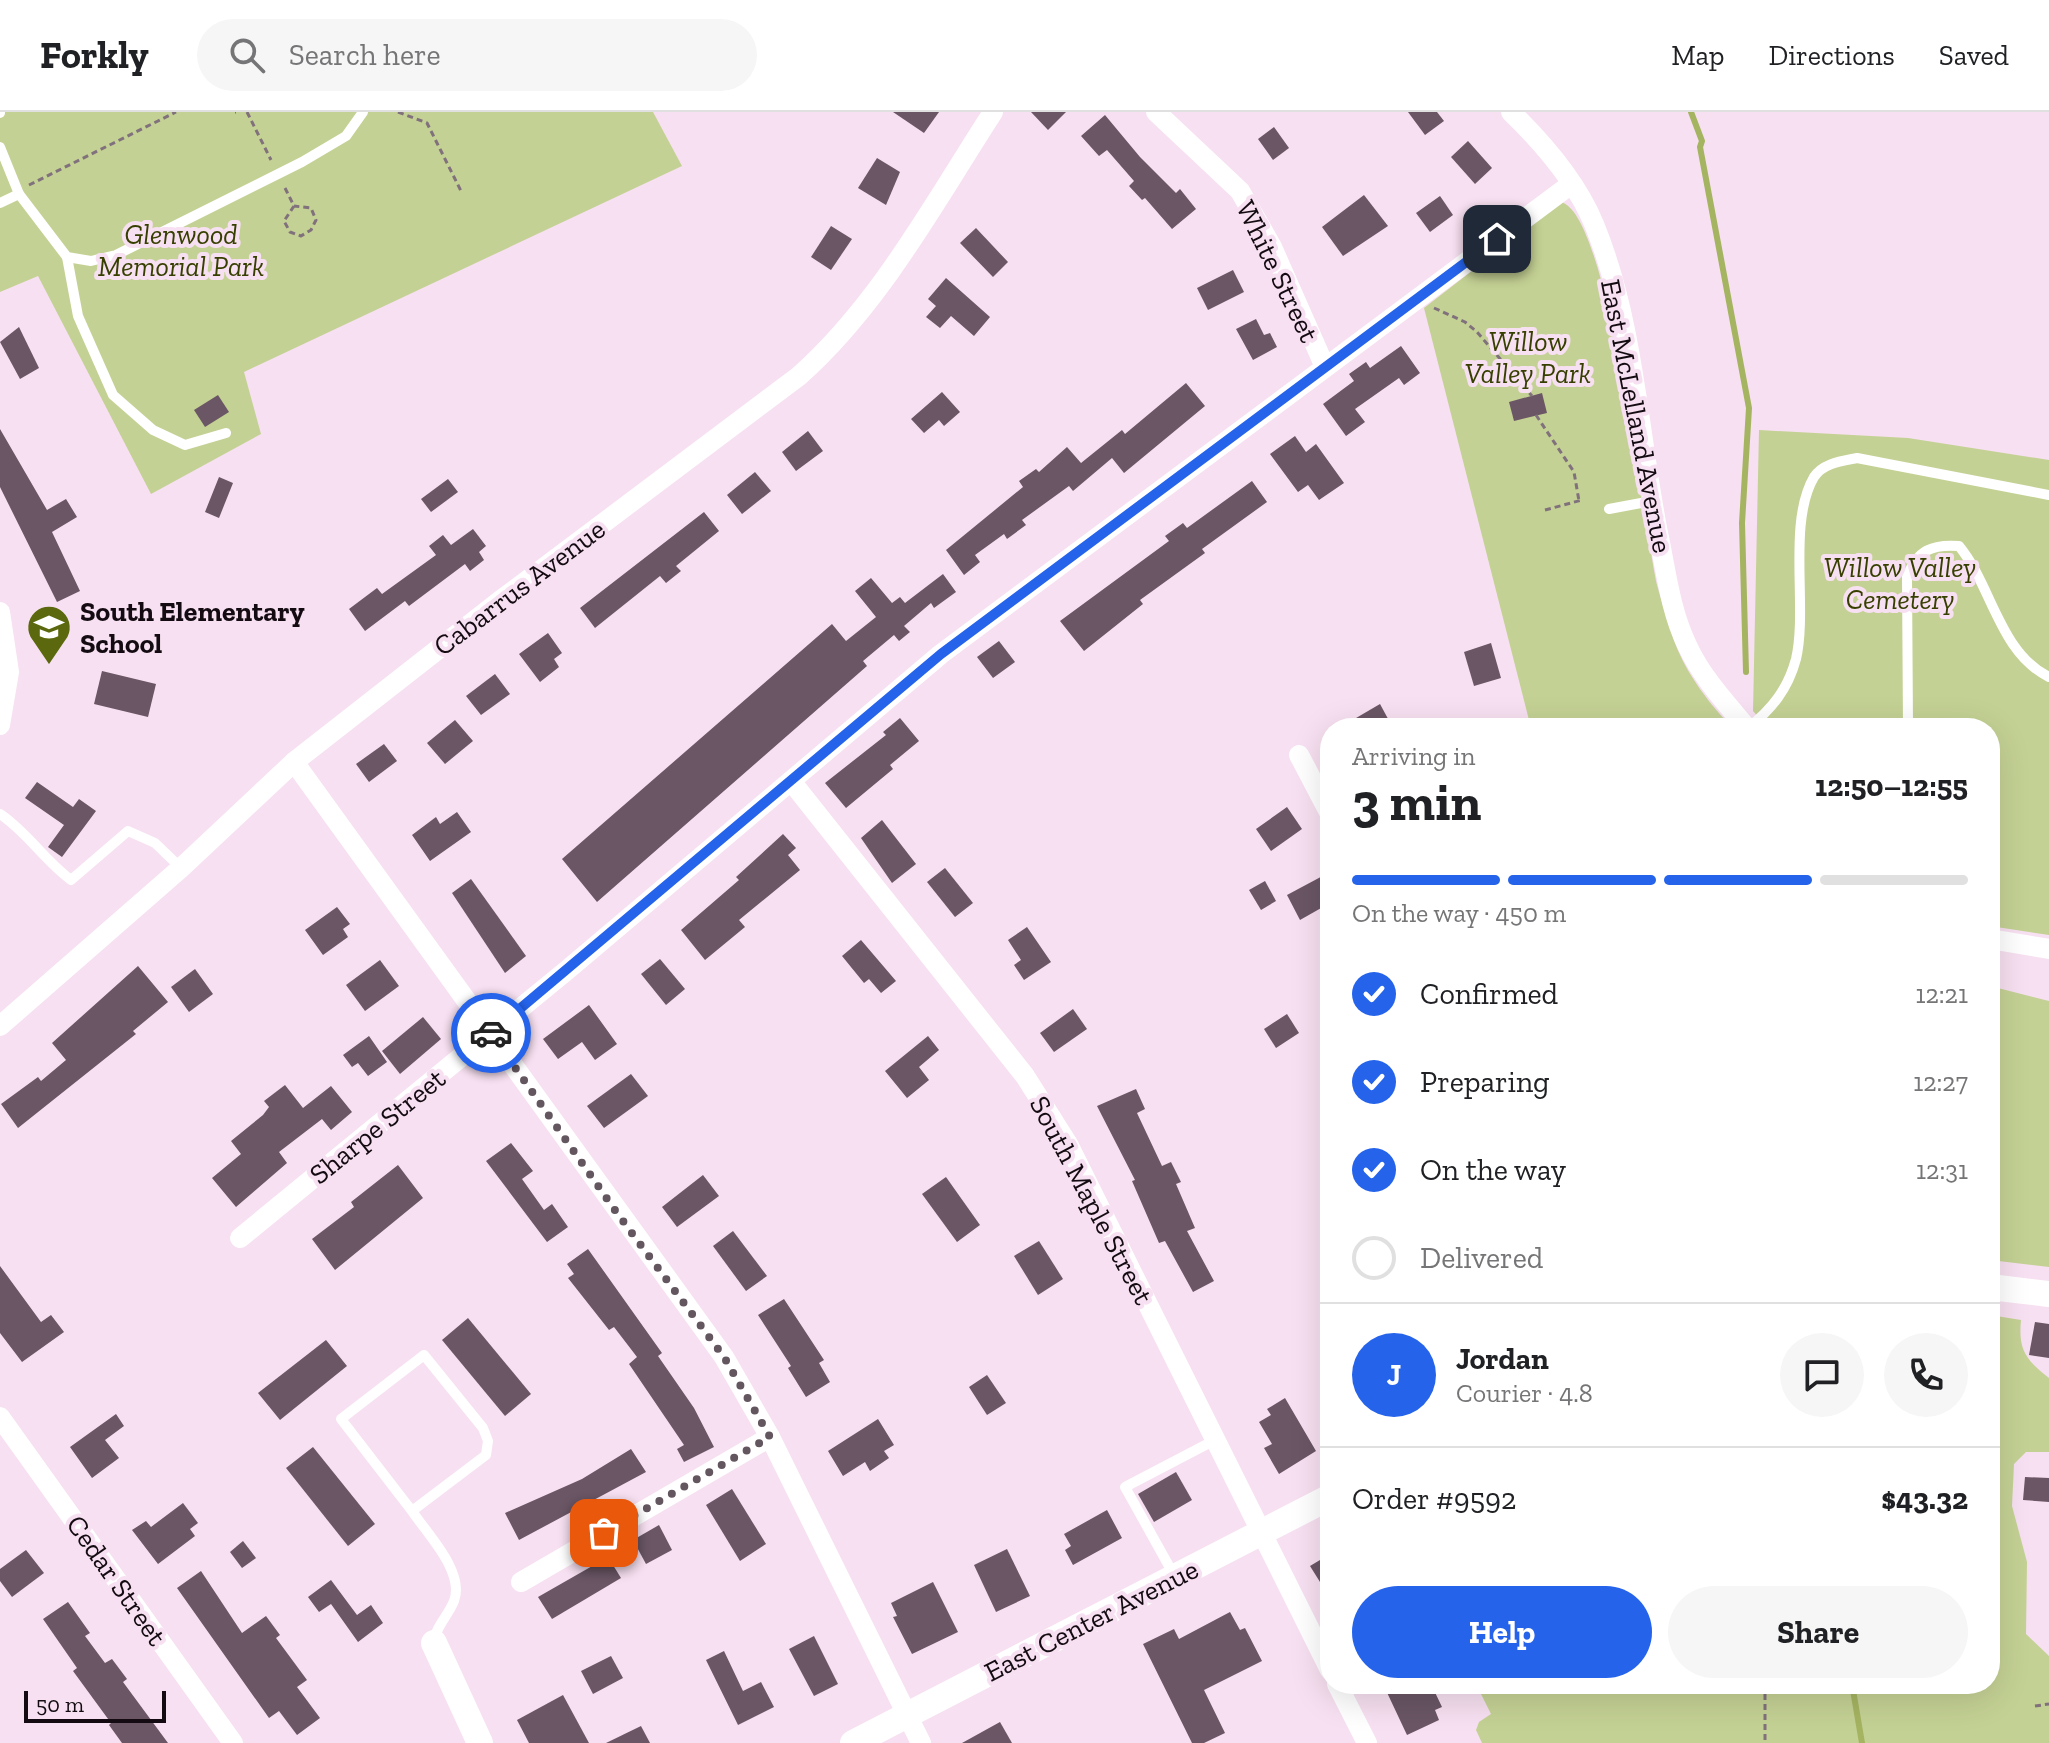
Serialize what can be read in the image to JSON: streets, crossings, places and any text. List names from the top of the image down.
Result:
{
  "streets": {
    "street": [
      "White Street",
      "East McLelland Avenue",
      "Cabarrus Avenue",
      "Sharpe Street",
      "South Maple Street",
      "Cedar Street",
      "East Center Avenue"
    ]
  },
  "crossings": [
    ["White Street", "Sharpe Street"],
    ["East McLelland Avenue", "Sharpe Street"],
    ["Sharpe Street", "South Maple Street"],
    ["South Maple Street", "East Center Avenue"]
  ],
  "parks": ["Glenwood Memorial Park", "Willow Valley Park", "Willow Valley Cemetery"],
  "places": {
    "school or university": ["South Elementary School"]
  },
  "scale_bar": "50 m",
  "page": {
    "header": "Forkly",
    "search": "Search here",
    "nav": ["Map", "Directions", "Saved"],
    "heading": ["3 min", "Arriving in", "12:50–12:55"],
    "panel": [
      "Jordan",
      "Courier · 4.8",
      "Order #9592",
      "$43.32"
    ],
    "bar": "On the way · 450 m",
    "list": [
      ["Confirmed", "12:21"],
      ["Preparing", "12:27"],
      ["On the way", "12:31"],
      "Delivered"
    ],
    "round": "J",
    "buttons": ["Help", "Share"],
    "scale": "50 m"
  }
}
